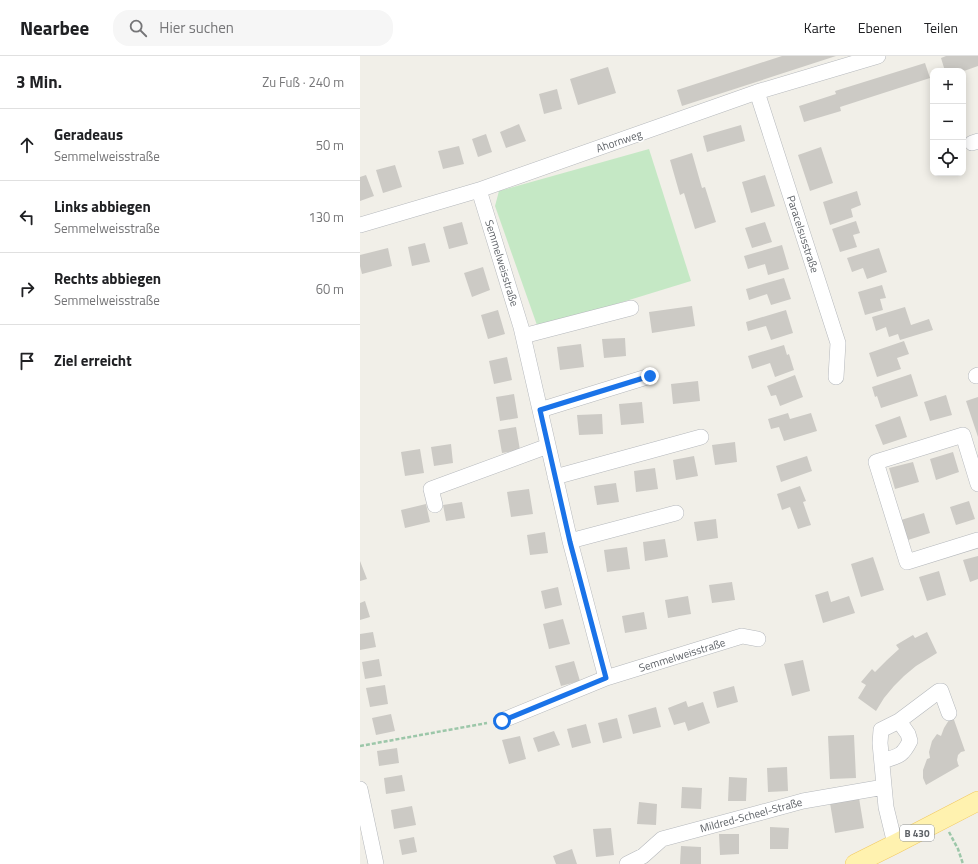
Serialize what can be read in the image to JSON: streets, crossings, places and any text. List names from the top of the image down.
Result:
{
  "streets": {
    "main road": ["B 430"],
    "street": [
      "Ahornweg",
      "Paracelsusstraße",
      "Semmelweisstraße",
      "Mildred-Scheel-Straße"
    ]
  },
  "crossings": [
    ["Ahornweg", "Paracelsusstraße"],
    ["Ahornweg", "Semmelweisstraße"]
  ],
  "page": {
    "header": "Nearbee",
    "search": "Hier suchen",
    "nav": ["Karte", "Ebenen", "Teilen"],
    "heading": ["3 Min.", "Zu Fuß · 240 m"],
    "map_buttons": ["+", "−"],
    "list": [
      ["Geradeaus", "Semmelweisstraße", "50 m"],
      ["Links abbiegen", "Semmelweisstraße", "130 m"],
      ["Rechts abbiegen", "Semmelweisstraße", "60 m"],
      "Ziel erreicht"
    ]
  }
}
